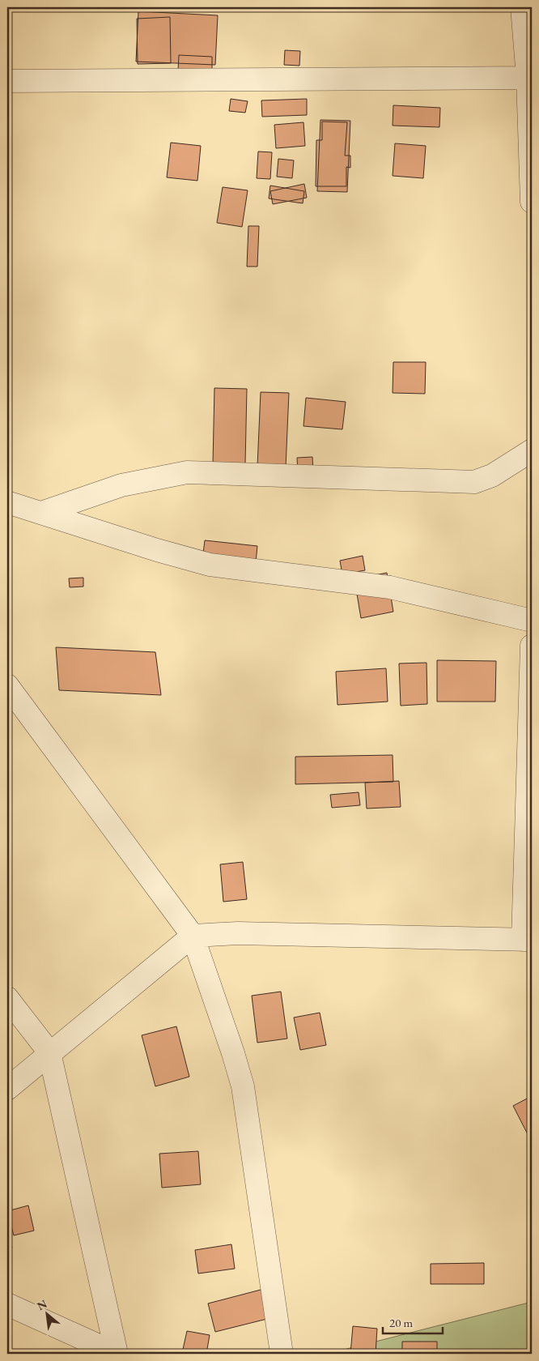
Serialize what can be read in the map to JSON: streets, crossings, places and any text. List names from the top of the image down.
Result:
{
  "scale_bar": "20 m",
  "north": "top left"
}
